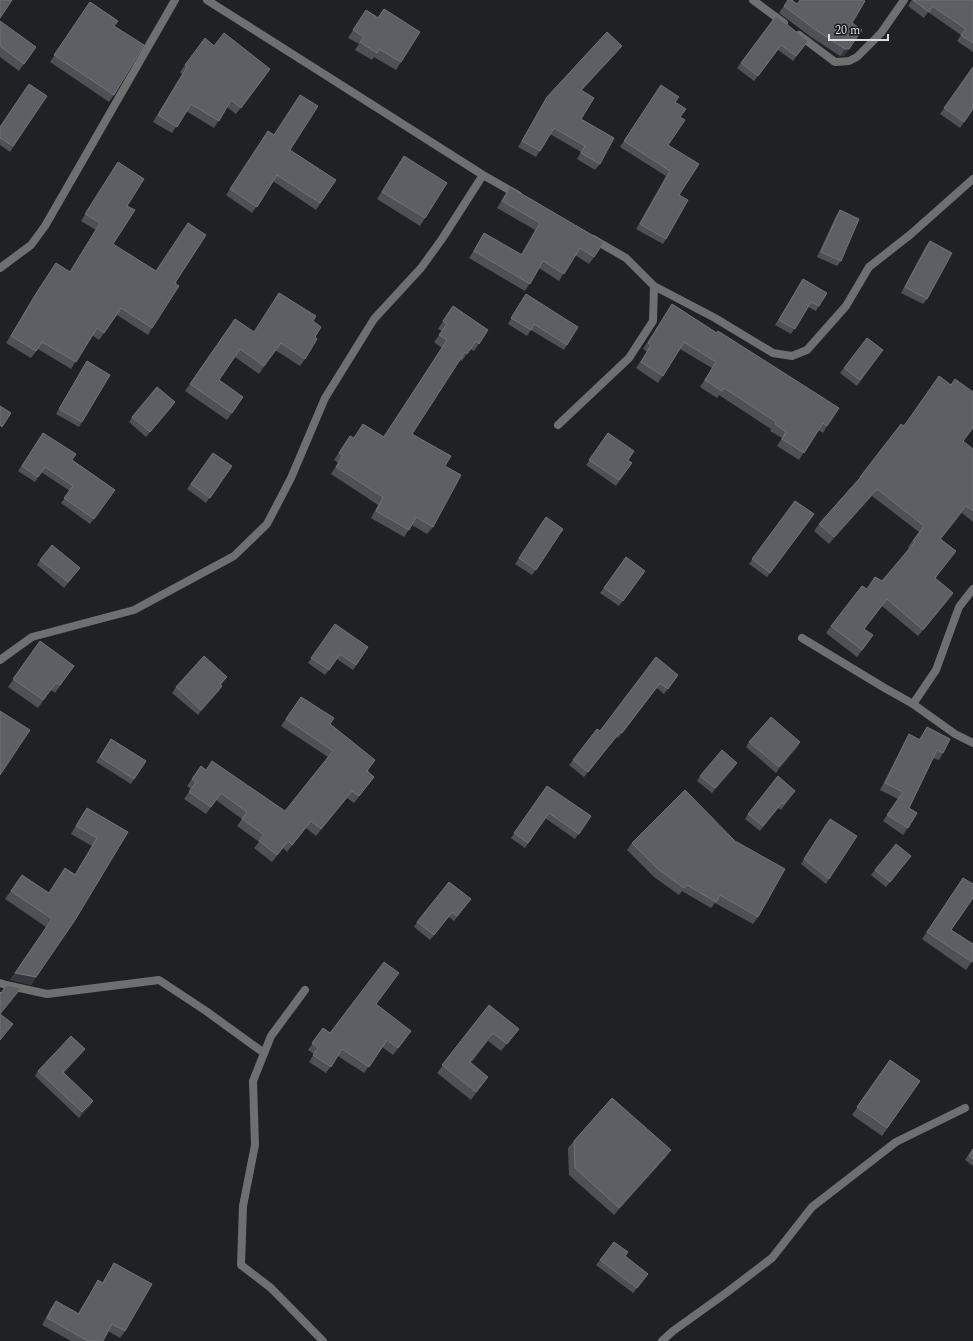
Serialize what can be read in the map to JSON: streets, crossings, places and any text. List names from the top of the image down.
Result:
{
  "scale_bar": "20 m"
}
